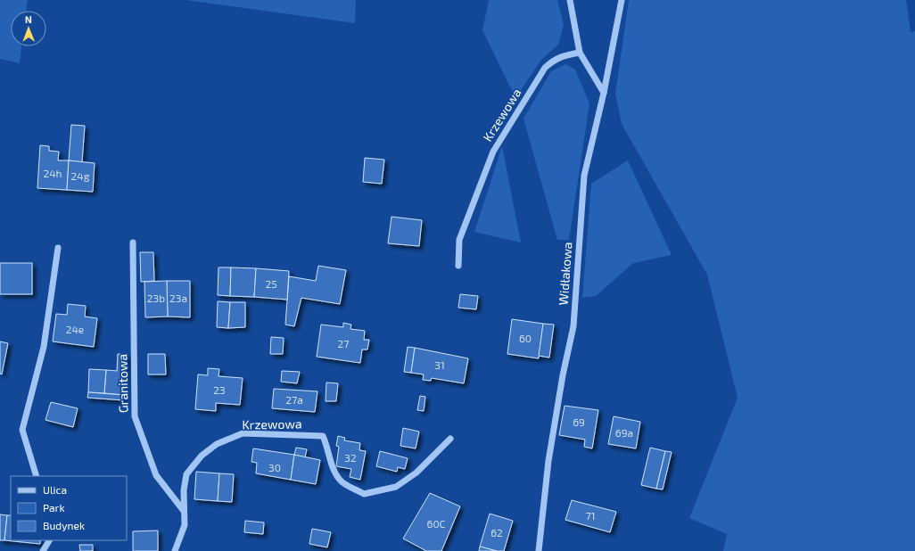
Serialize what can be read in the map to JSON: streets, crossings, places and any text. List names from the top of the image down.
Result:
{
  "streets": {
    "street": ["Krzewowa", "Widłakowa", "Granitowa"]
  },
  "crossings": [
    ["Krzewowa", "Granitowa"]
  ],
  "house_numbers": [
    "24h",
    "24g",
    "25",
    "23b",
    "23a",
    "24e",
    "60",
    "27",
    "31",
    "23",
    "27a",
    "69",
    "69a",
    "32",
    "30",
    "71",
    "60C",
    "62"
  ],
  "legend": ["Ulica", "Park", "Budynek"],
  "north": "top"
}
